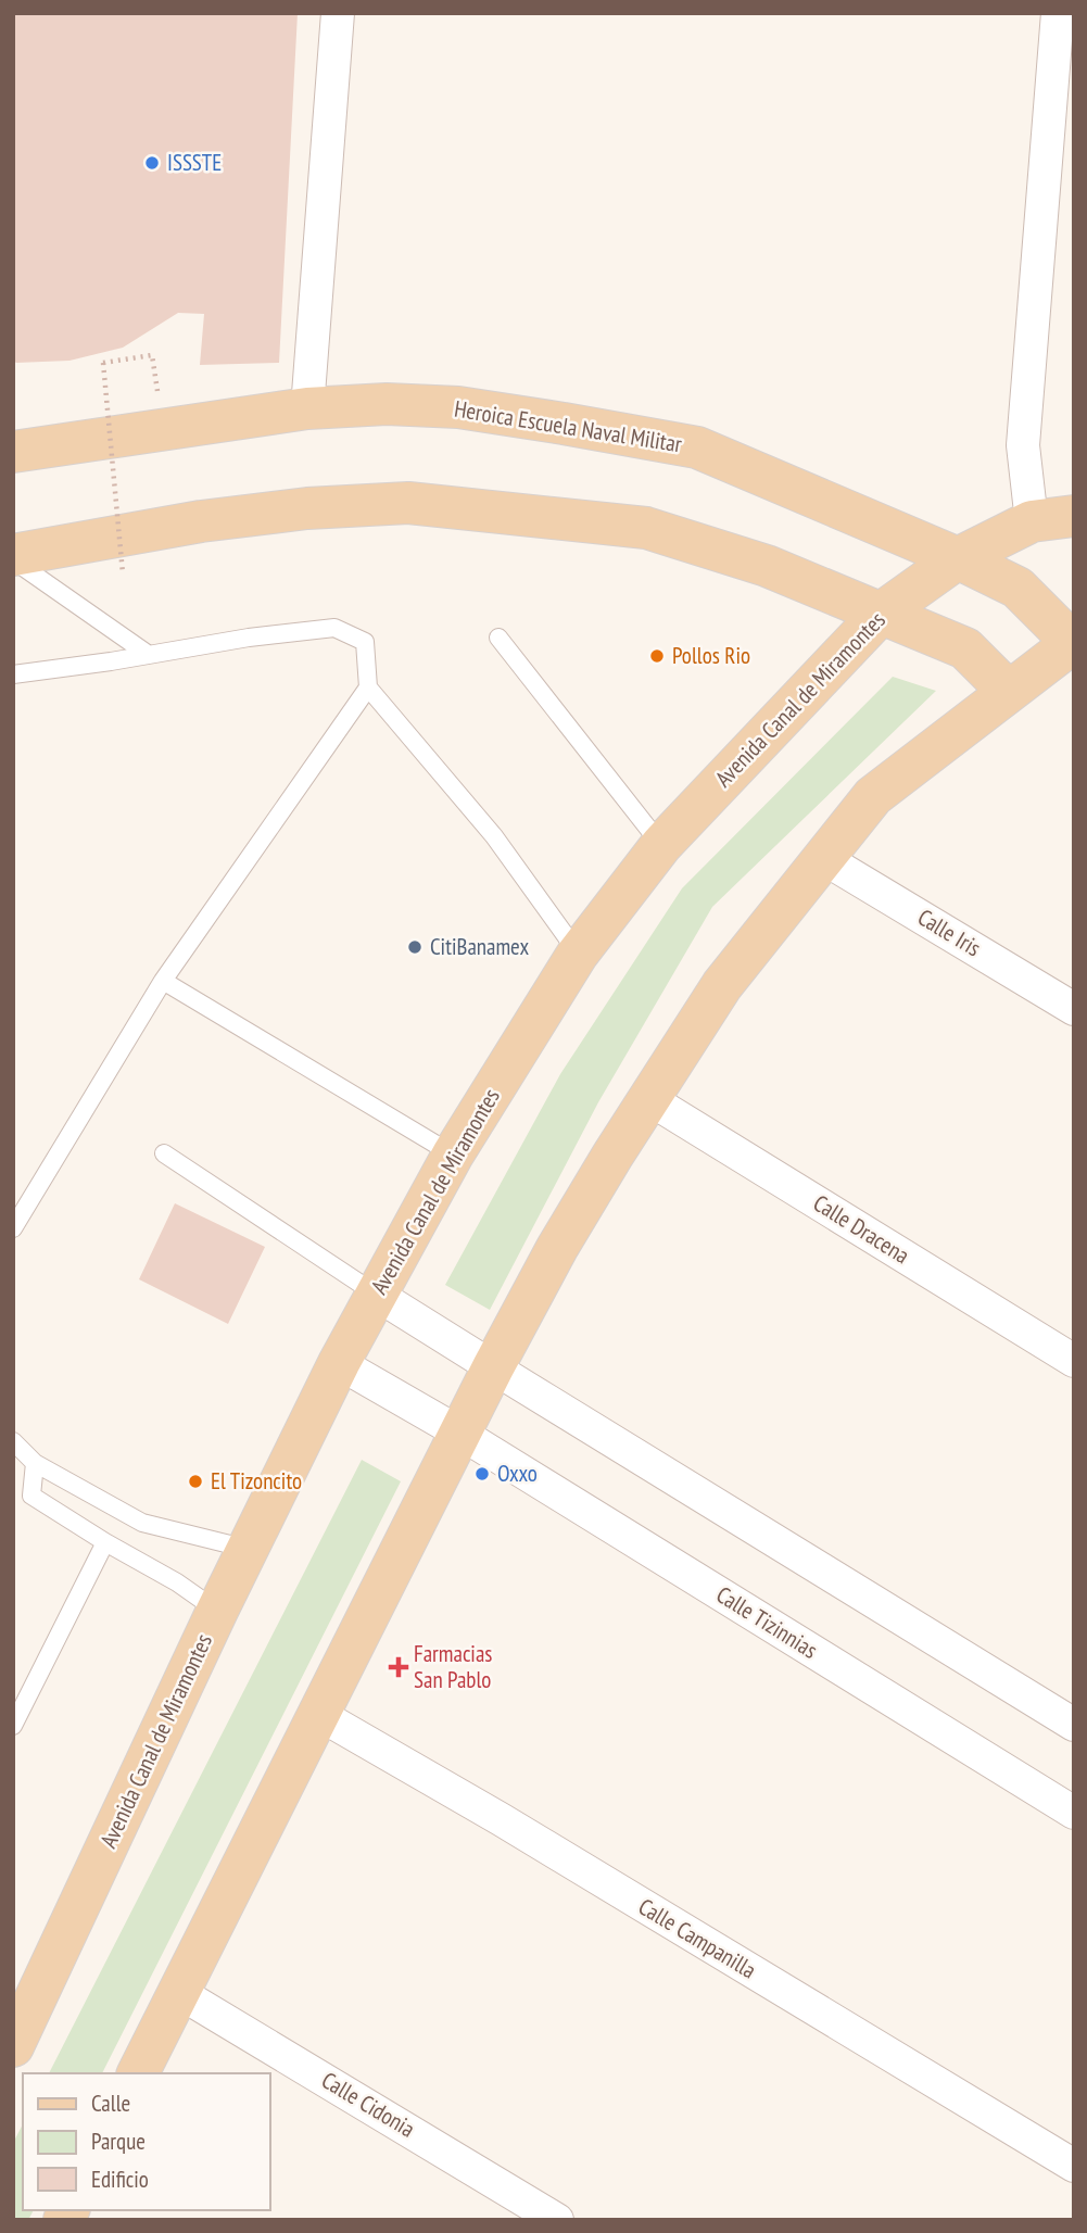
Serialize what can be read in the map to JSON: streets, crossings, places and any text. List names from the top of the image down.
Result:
{
  "streets": {
    "main road": ["Heroica Escuela Naval Militar", "Avenida Canal de Miramontes"],
    "street": [
      "Calle Iris",
      "Calle Dracena",
      "Calle Tizinnias",
      "Calle Campanilla",
      "Calle Cidonia"
    ]
  },
  "crossings": [
    ["Heroica Escuela Naval Militar", "Avenida Canal de Miramontes"],
    ["Avenida Canal de Miramontes", "Calle Tizinnias"]
  ],
  "places": {
    "other": [
      "ISSSTE",
      "Pollos Rio",
      "CitiBanamex",
      "Oxxo",
      "El Tizoncito"
    ],
    "health": ["Farmacias San Pablo"]
  },
  "legend": ["Calle", "Parque", "Edificio"]
}
